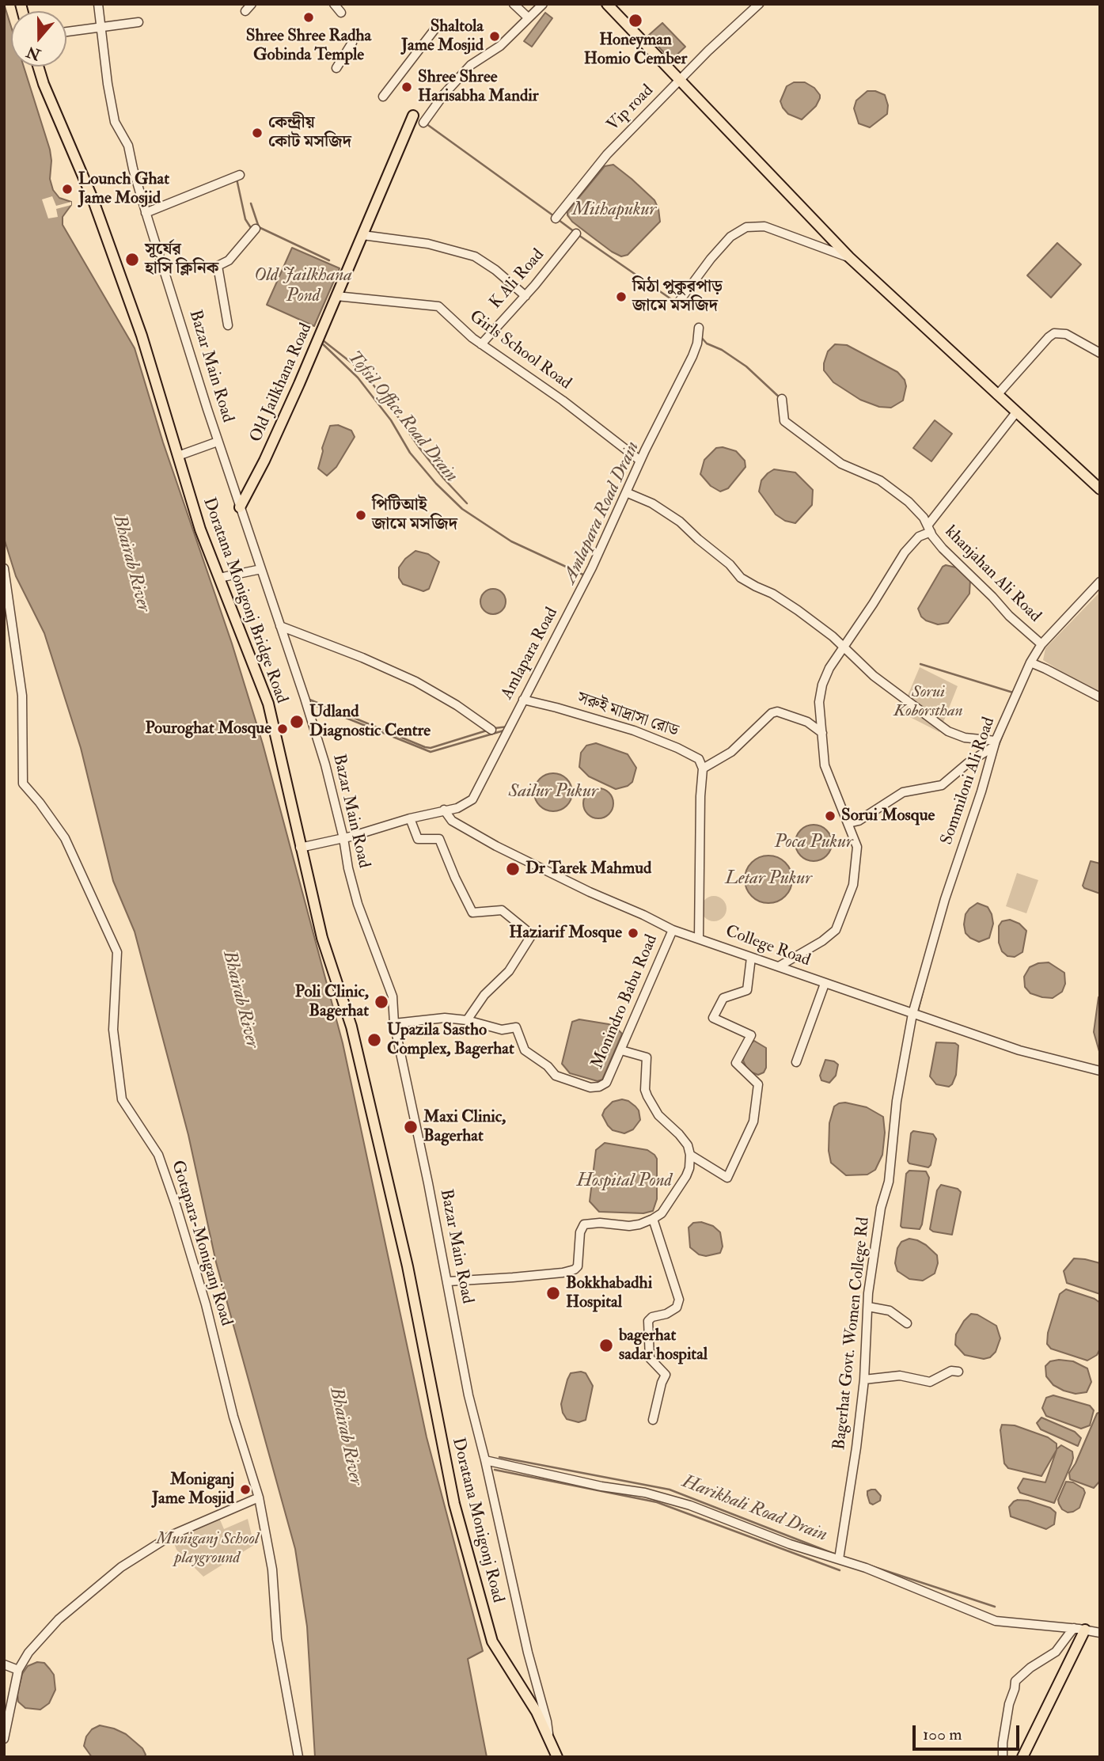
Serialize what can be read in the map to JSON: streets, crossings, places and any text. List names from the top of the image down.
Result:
{
  "streets": {
    "main road": ["Old Jailkhana Road", "Doratana Monigonj Bridge Road", "Doratana Monigonj Road"],
    "street": [
      "Vip road",
      "K Ali Road",
      "Girls School Road",
      "Bazar Main Road",
      "khanjahan Ali Road",
      "Amlapara Road",
      "সরুই মাদ্রাসা রোড",
      "Sommiloni Ali Road",
      "College Road",
      "Monindro Babu Road",
      "Gotapara-Moniganj Road",
      "Bagerhat Govt. Women College Rd"
    ]
  },
  "crossings": [
    ["K Ali Road", "Girls School Road"],
    ["Girls School Road", "Old Jailkhana Road"],
    ["Girls School Road", "Amlapara Road"],
    ["Bazar Main Road", "Old Jailkhana Road"],
    ["Bazar Main Road", "Amlapara Road"],
    ["Bazar Main Road", "Monindro Babu Road"],
    ["Bazar Main Road", "Doratana Monigonj Road"],
    ["khanjahan Ali Road", "Sommiloni Ali Road"],
    ["Doratana Monigonj Bridge Road", "Amlapara Road"],
    ["Doratana Monigonj Bridge Road", "Doratana Monigonj Road"],
    ["Amlapara Road", "সরুই মাদ্রাসা রোড"],
    ["Amlapara Road", "College Road"],
    ["Sommiloni Ali Road", "College Road"],
    ["Sommiloni Ali Road", "Bagerhat Govt. Women College Rd"],
    ["College Road", "Monindro Babu Road"],
    ["College Road", "Bagerhat Govt. Women College Rd"]
  ],
  "water": [
    "Mithapukur",
    "Old Jailkhana Pond",
    "Tofsil Office Road Drain",
    "Amlapara Road Drain",
    "Bhairab River",
    "Sailur Pukur",
    "Poca Pukur",
    "Letar Pukur",
    "Hospital Pond",
    "Harikhali Road Drain"
  ],
  "parks": ["Sorui Koborsthan", "Muniganj School playground"],
  "places": [
    "Shree Shree Radha Gobinda Temple",
    "Honeyman Homio Cember",
    "Shaltola Jame Mosjid",
    "Shree Shree Harisabha Mandir",
    "কেন্দ্রীয় কোট মসজিদ",
    "Lounch Ghat Jame Mosjid",
    "সূর্যের হাসি ক্লিনিক",
    "মিঠা পুকুরপাড় জামে মসজিদ",
    "পিটিআই জামে মসজিদ",
    "Udland Diagnostic Centre",
    "Pouroghat Mosque",
    "Sorui Mosque",
    "Dr Tarek Mahmud",
    "Haziarif Mosque",
    "Poli Clinic, Bagerhat",
    "Upazila Sastho Complex, Bagerhat",
    "Maxi Clinic, Bagerhat",
    "Bokkhabadhi Hospital",
    "bagerhat sadar hospital",
    "Moniganj Jame Mosjid"
  ],
  "scale_bar": "100 m",
  "north": "bottom"
}
